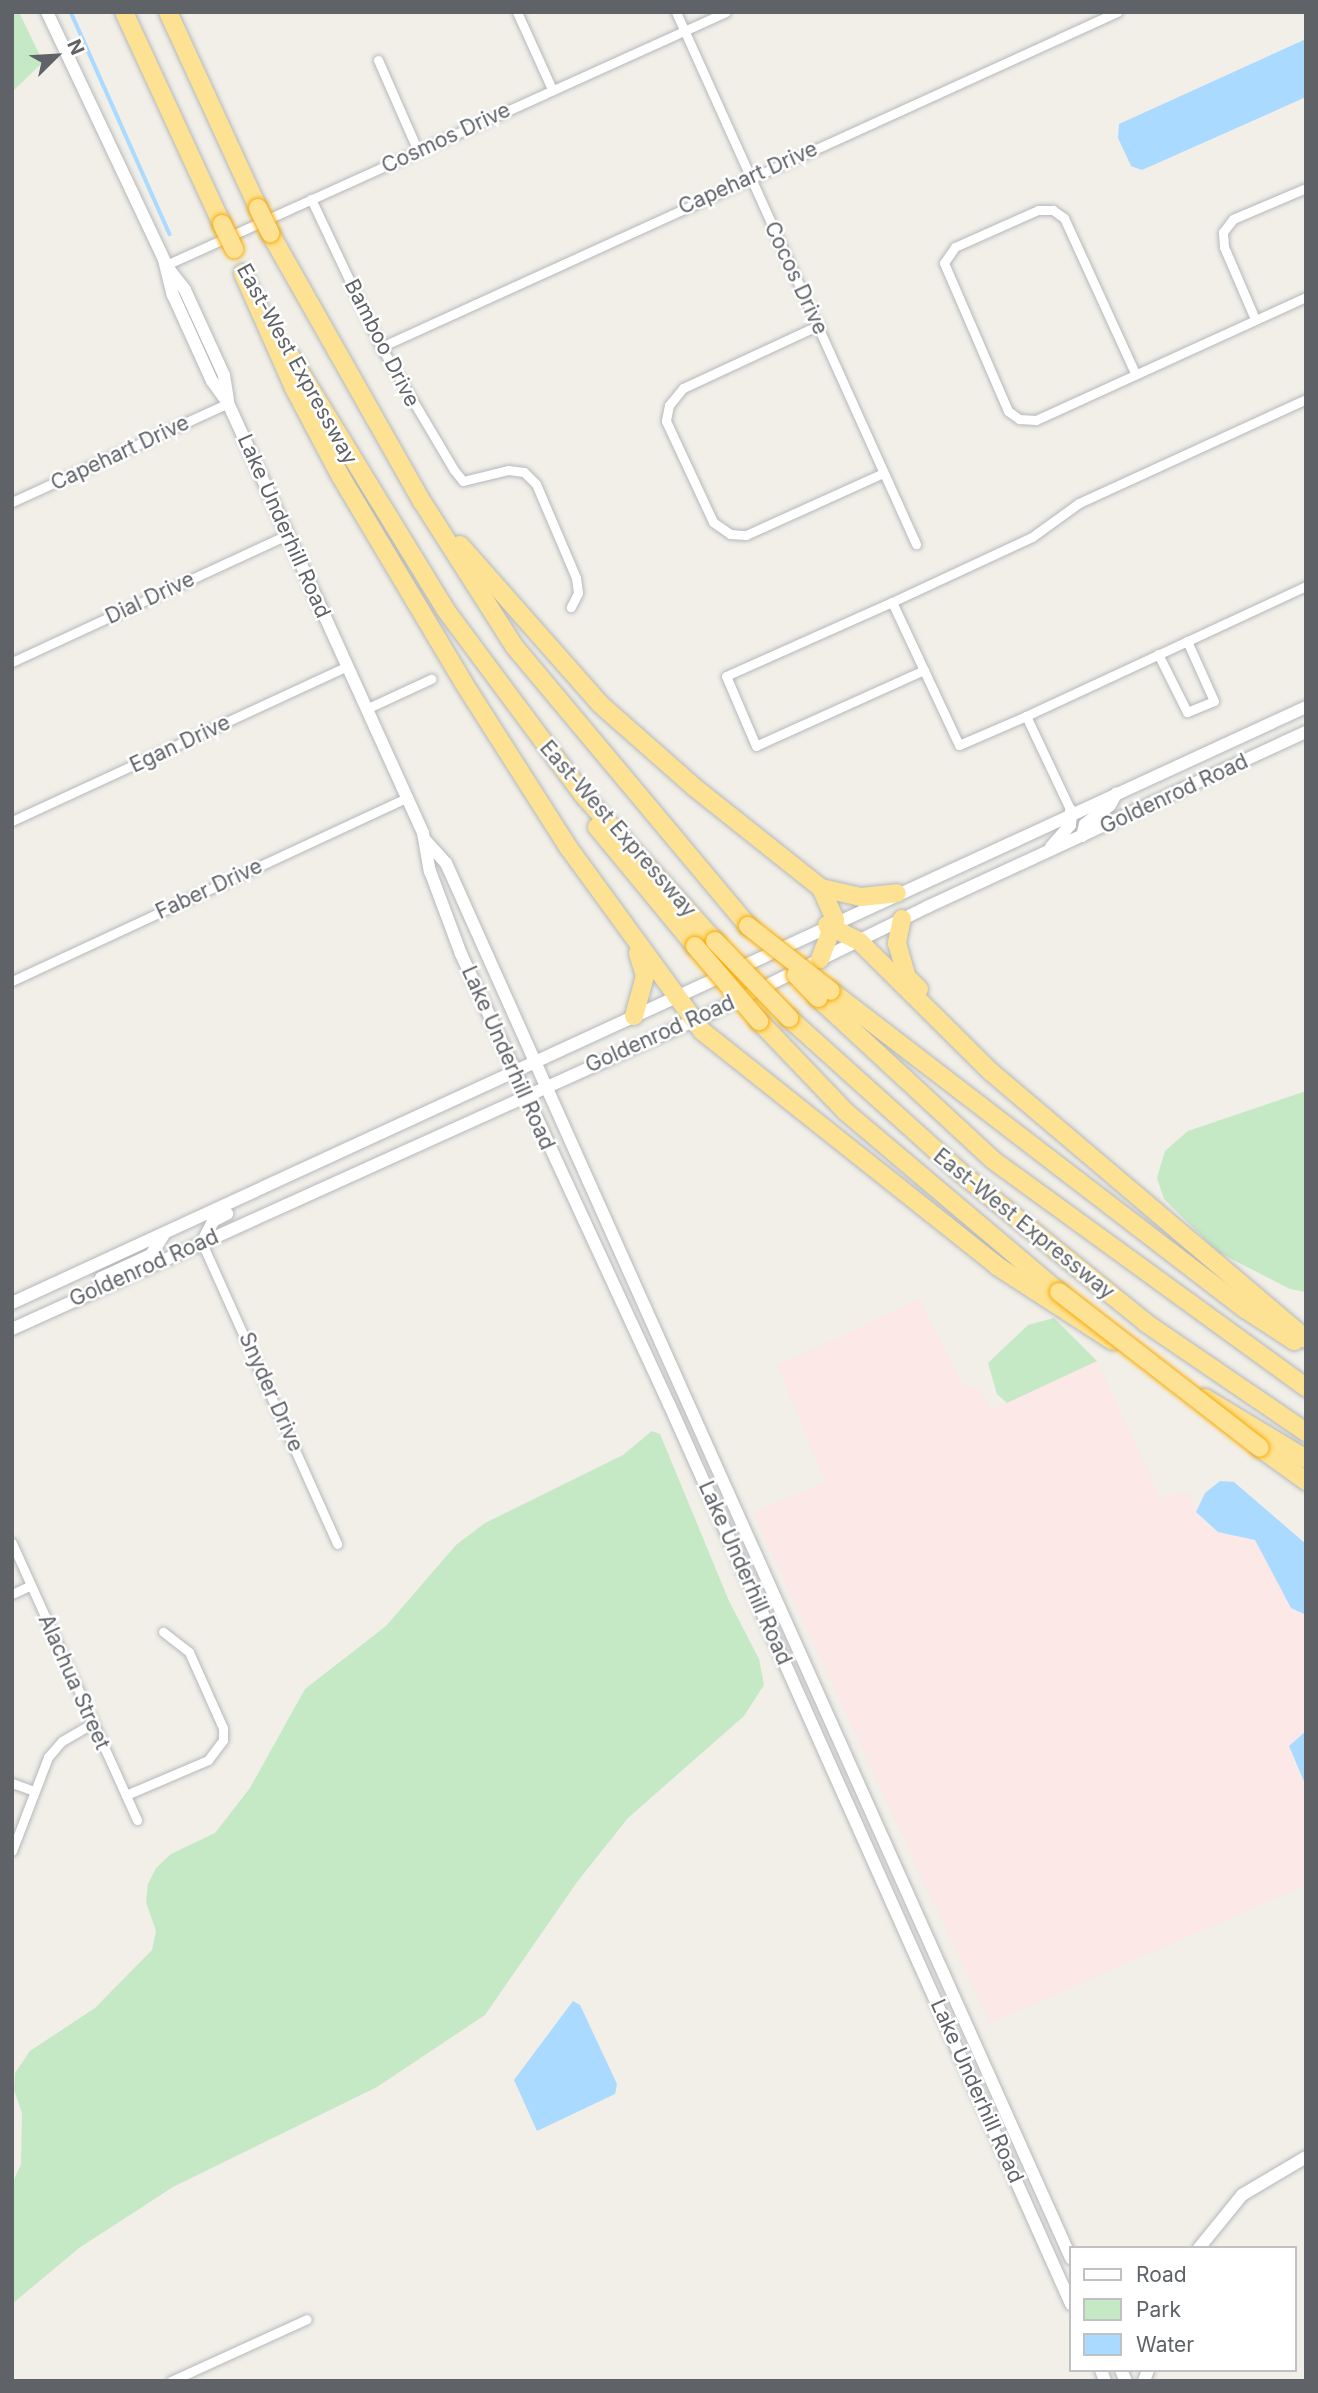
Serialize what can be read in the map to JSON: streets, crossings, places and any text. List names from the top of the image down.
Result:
{
  "streets": {
    "highway": ["East-West Expressway"],
    "street": [
      "Cosmos Drive",
      "Capehart Drive",
      "Cocos Drive",
      "Bamboo Drive",
      "Lake Underhill Road",
      "Dial Drive",
      "Egan Drive",
      "Goldenrod Road",
      "Faber Drive",
      "Snyder Drive",
      "Alachua Street"
    ]
  },
  "crossings": [
    ["Cosmos Drive", "Cocos Drive"],
    ["Cosmos Drive", "Bamboo Drive"],
    ["Cosmos Drive", "Lake Underhill Road"],
    ["Capehart Drive", "Cocos Drive"],
    ["Capehart Drive", "Bamboo Drive"],
    ["Capehart Drive", "Lake Underhill Road"],
    ["Lake Underhill Road", "Dial Drive"],
    ["Lake Underhill Road", "Egan Drive"],
    ["Lake Underhill Road", "Goldenrod Road"],
    ["Lake Underhill Road", "Faber Drive"],
    ["Goldenrod Road", "Snyder Drive"]
  ],
  "legend": ["Road", "Park", "Water"],
  "north": "top right"
}
